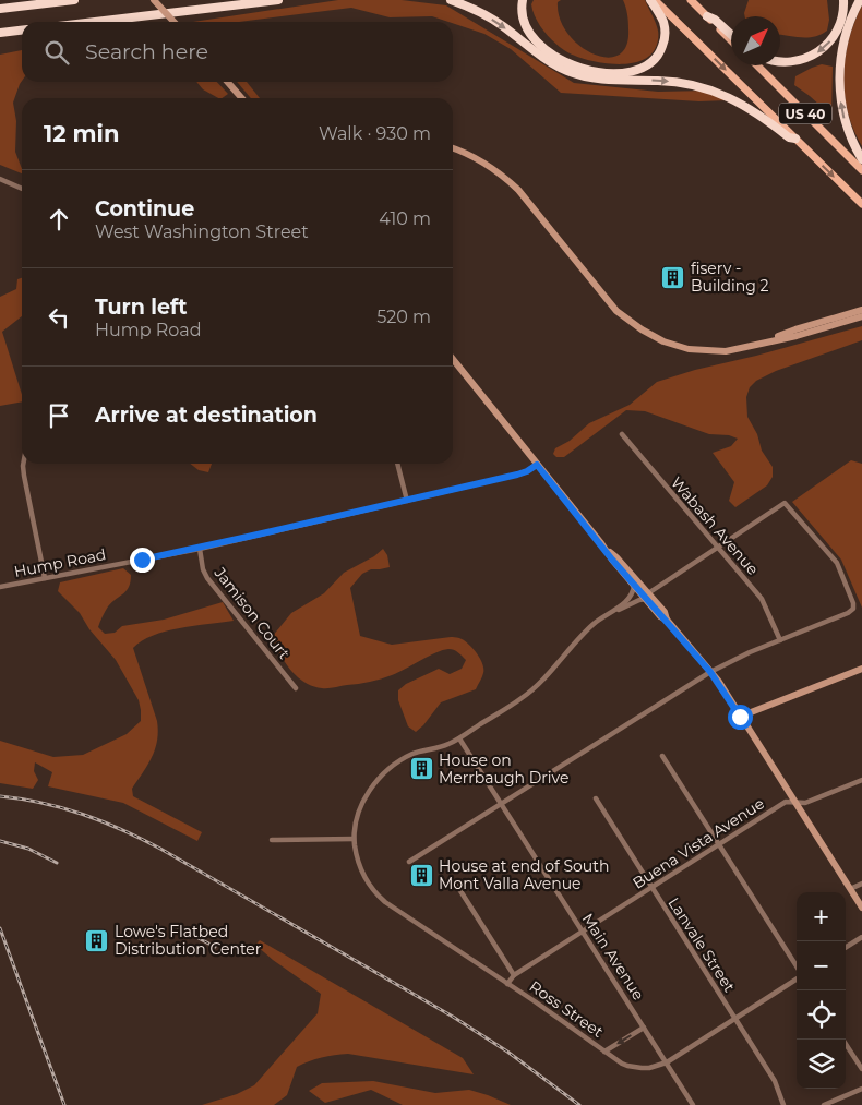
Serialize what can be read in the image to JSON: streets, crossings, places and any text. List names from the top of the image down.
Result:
{
  "streets": {
    "main road": ["US 40"],
    "street": [
      "Wabash Avenue",
      "Hump Road",
      "Jamison Court",
      "Buena Vista Avenue",
      "Lanvale Street",
      "Main Avenue",
      "Ross Street"
    ]
  },
  "crossings": [
    ["Hump Road", "Jamison Court"],
    ["Buena Vista Avenue", "Lanvale Street"],
    ["Buena Vista Avenue", "Main Avenue"],
    ["Buena Vista Avenue", "Ross Street"],
    ["Lanvale Street", "Ross Street"],
    ["Main Avenue", "Ross Street"]
  ],
  "places": {
    "building": [
      "fiserv - Building 2",
      "House on Merrbaugh Drive",
      "House at end of South Mont Valla Avenue",
      "Lowe's Flatbed Distribution Center"
    ]
  },
  "north": "top right",
  "page": {
    "search": "Search here",
    "heading": ["12 min", "Walk · 930 m"],
    "list": [
      ["Continue", "West Washington Street", "410 m"],
      ["Turn left", "Hump Road", "520 m"],
      "Arrive at destination"
    ],
    "map_buttons": ["+", "−"]
  }
}
